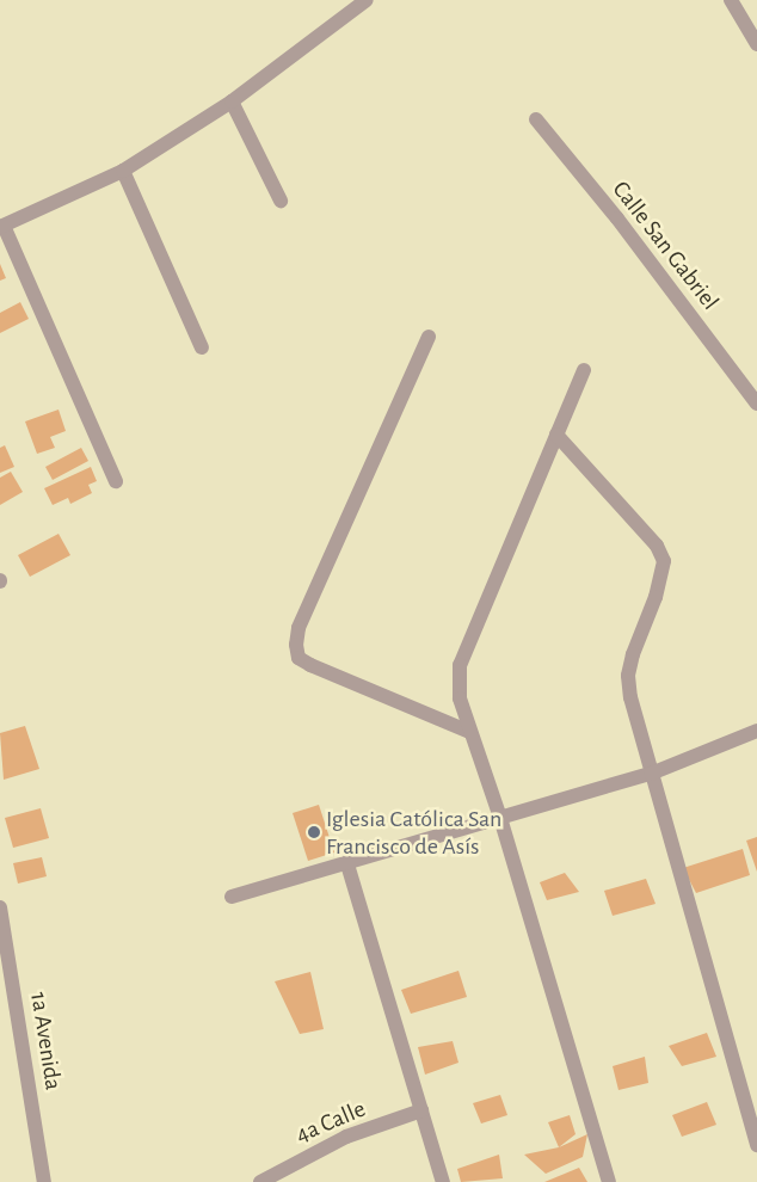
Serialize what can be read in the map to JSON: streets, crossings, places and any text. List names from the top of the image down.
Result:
{
  "streets": {
    "street": ["Calle San Gabriel", "1a Avenida", "4a Calle"]
  },
  "places": ["Iglesia Católica San Francisco de Asís"]
}
